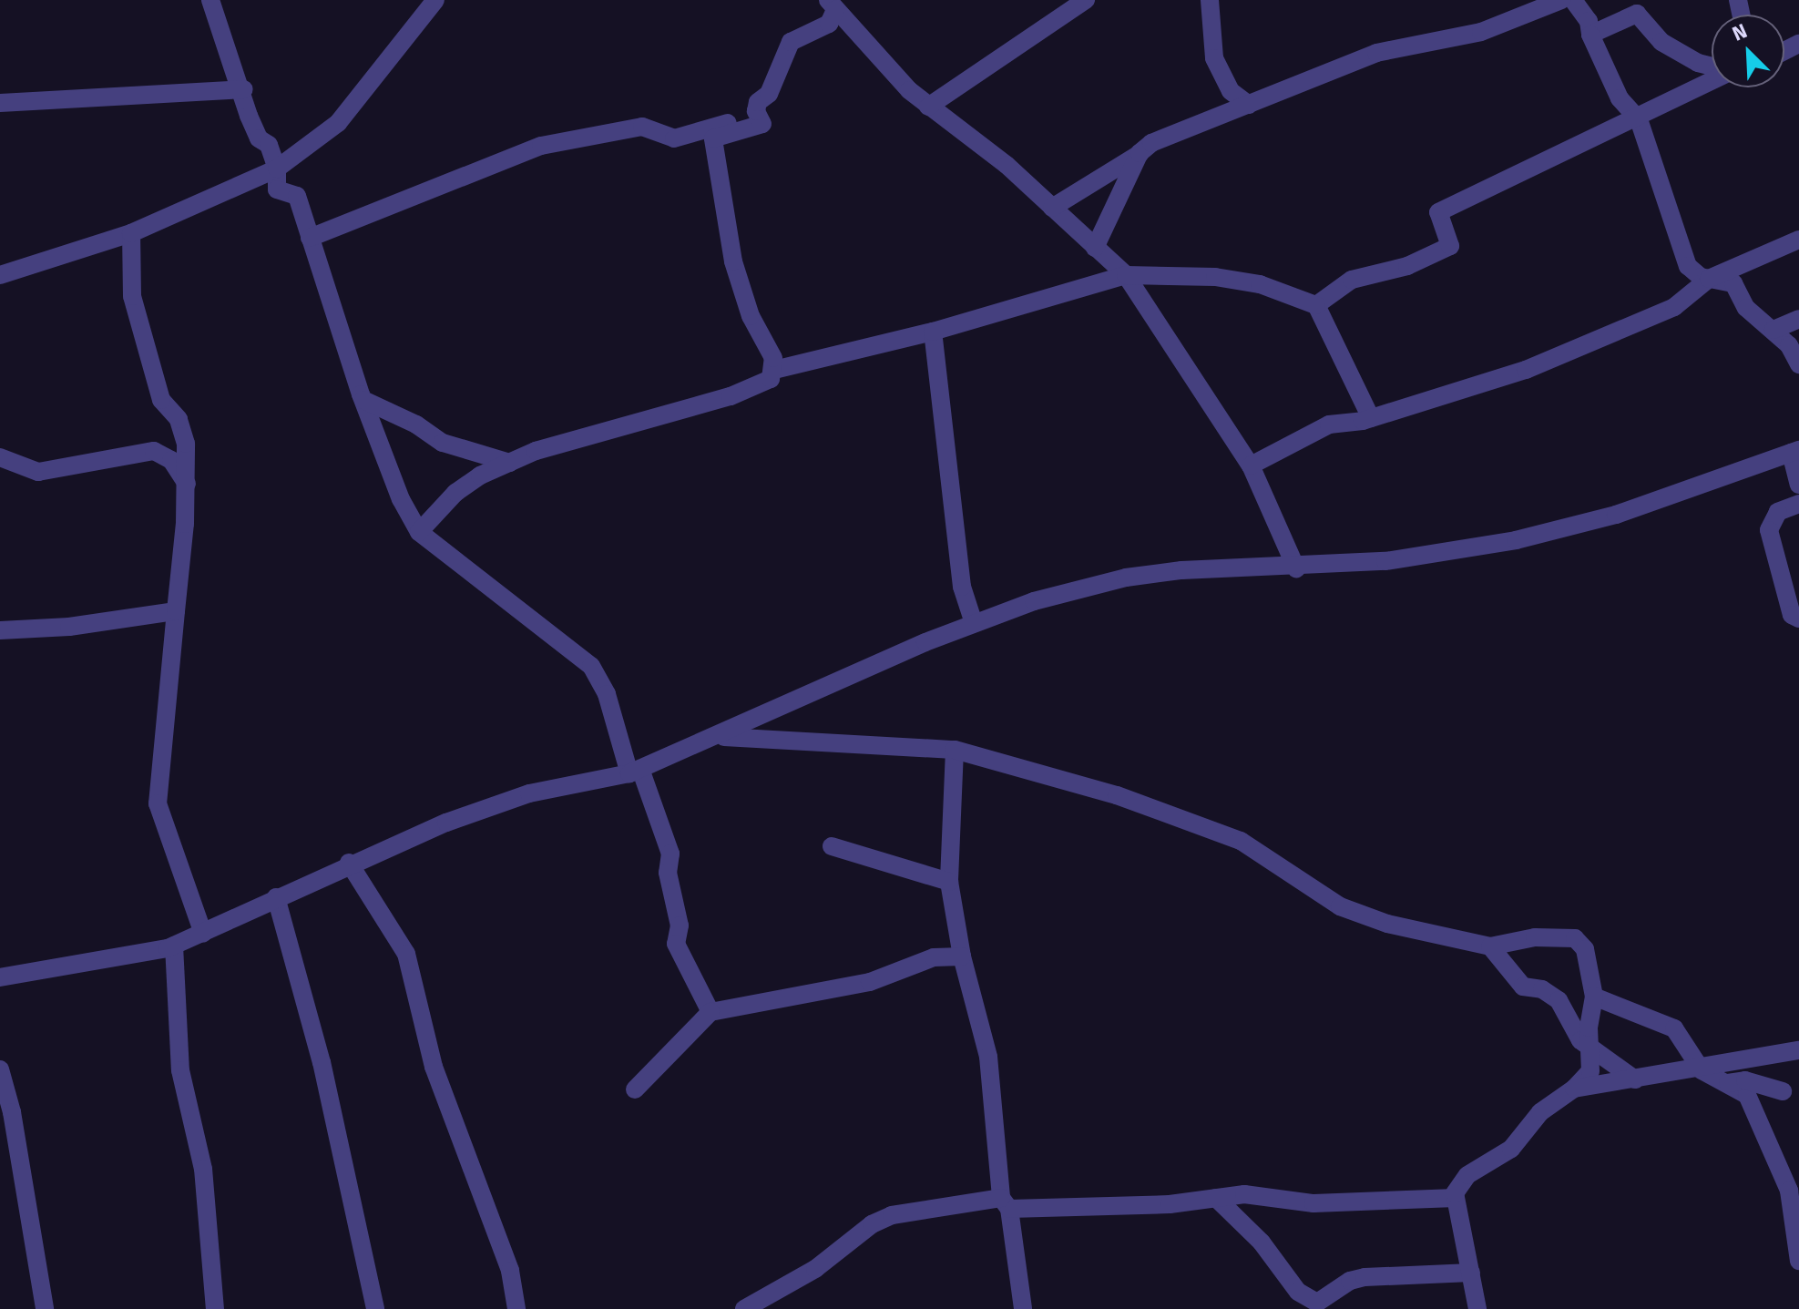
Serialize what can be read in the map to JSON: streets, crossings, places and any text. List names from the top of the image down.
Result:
{
  "north": "top left"
}
